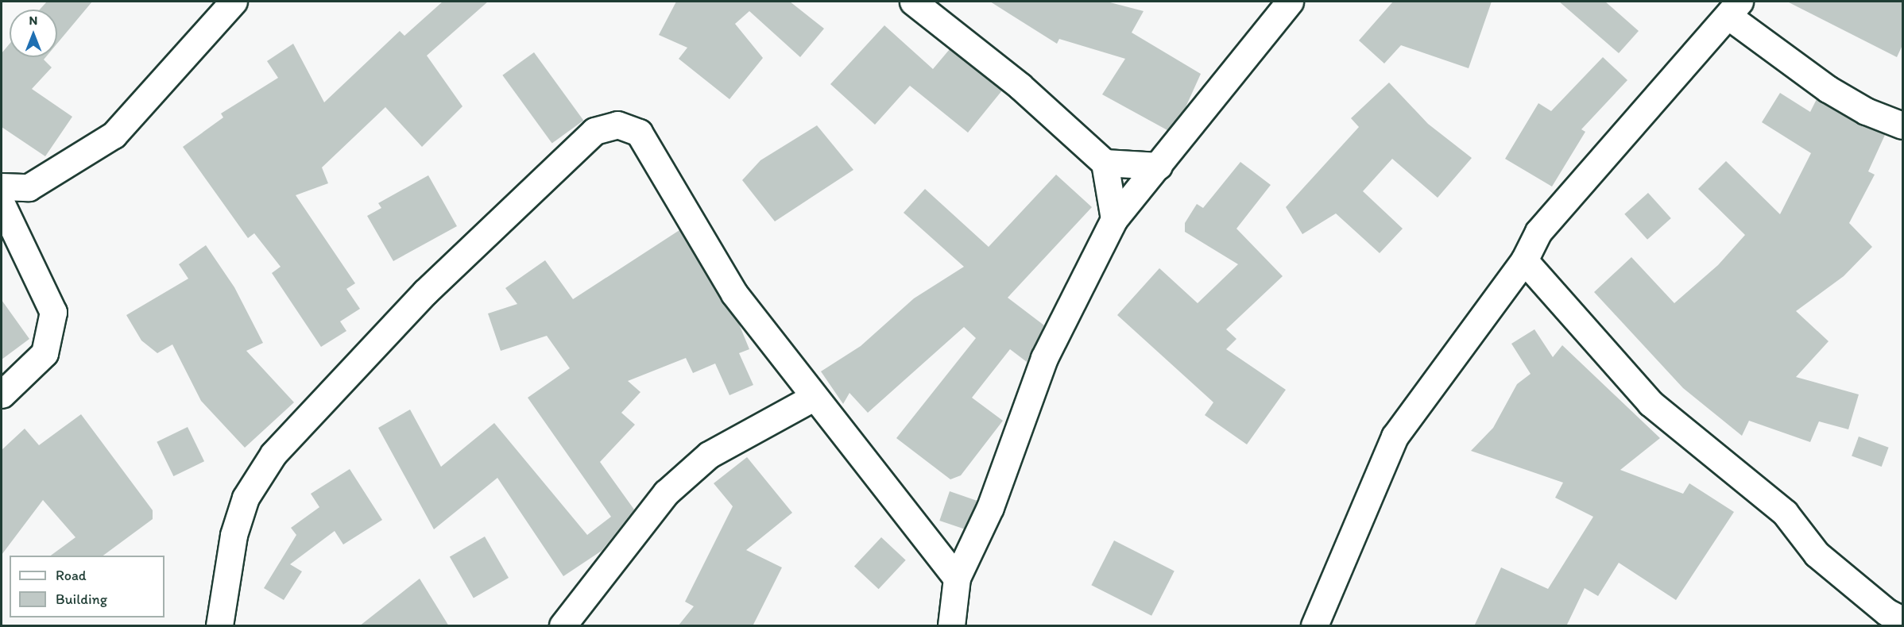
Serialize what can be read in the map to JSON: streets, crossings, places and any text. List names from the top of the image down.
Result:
{
  "legend": ["Road", "Building"],
  "north": "top"
}
